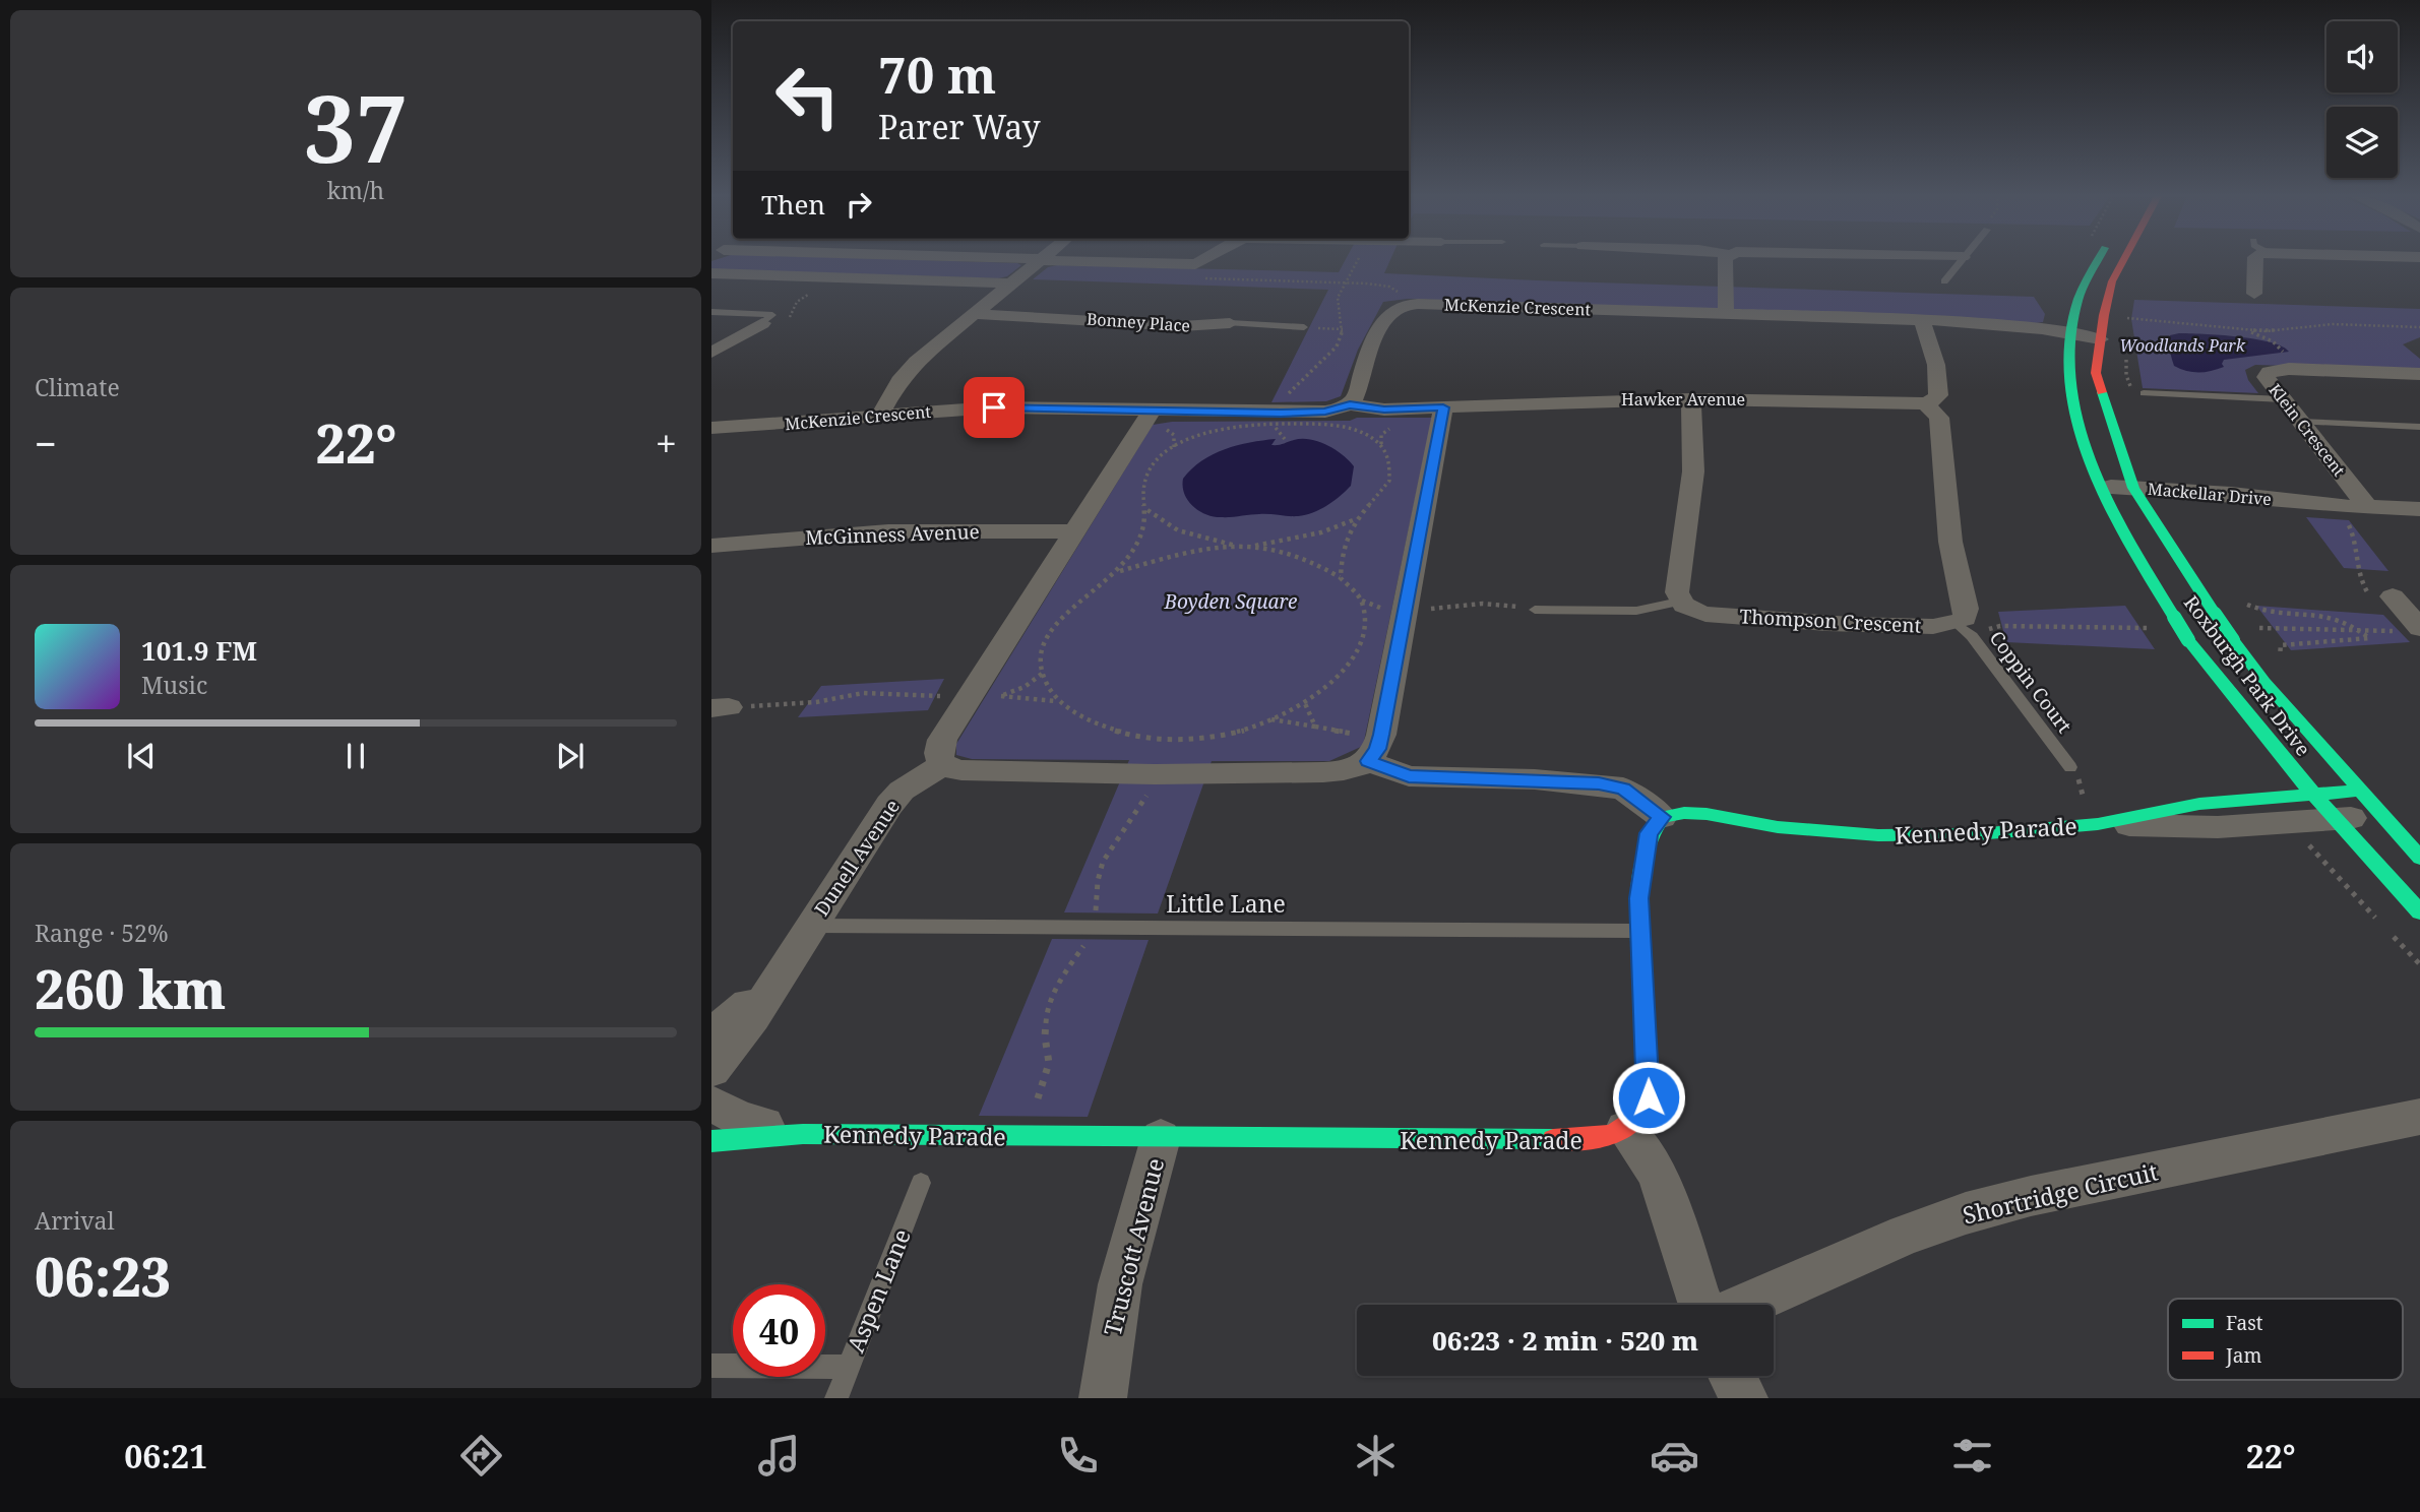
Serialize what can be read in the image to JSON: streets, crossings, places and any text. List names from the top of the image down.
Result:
{
  "streets": {
    "street": [
      "McKenzie Crescent",
      "Bonney Place",
      "Hawker Avenue",
      "Klein Crescent",
      "Mackellar Drive",
      "McGinness Avenue",
      "Thompson Crescent",
      "Roxburgh Park Drive",
      "Kennedy Parade",
      "Dunell Avenue",
      "Shortridge Circuit",
      "Truscott Avenue"
    ],
    "lane": ["Coppin Court", "Little Lane", "Aspen Lane"]
  },
  "crossings": [
    ["McKenzie Crescent", "Hawker Avenue"],
    ["McKenzie Crescent", "Roxburgh Park Drive"],
    ["Klein Crescent", "Mackellar Drive"],
    ["Mackellar Drive", "Roxburgh Park Drive"],
    ["Thompson Crescent", "Coppin Court"],
    ["Roxburgh Park Drive", "Kennedy Parade"],
    ["Kennedy Parade", "Truscott Avenue"],
    ["Dunell Avenue", "Little Lane"]
  ],
  "parks": ["Woodlands Park", "Boyden Square"],
  "legend": ["Fast", "Jam"],
  "page": {
    "tile": [
      ["37", "km/h"],
      "Climate",
      ["Range · 52%", "260 km"],
      ["Arrival", "06:23"]
    ],
    "turn": ["70 m", "Parer Way"],
    "then": "Then",
    "heat": ["−", "22°", "+"],
    "song": ["101.9 FM", "Music"],
    "limit": "40",
    "trip": "06:23 · 2 min · 520 m",
    "tabs": ["06:21", "22°"]
  }
}
